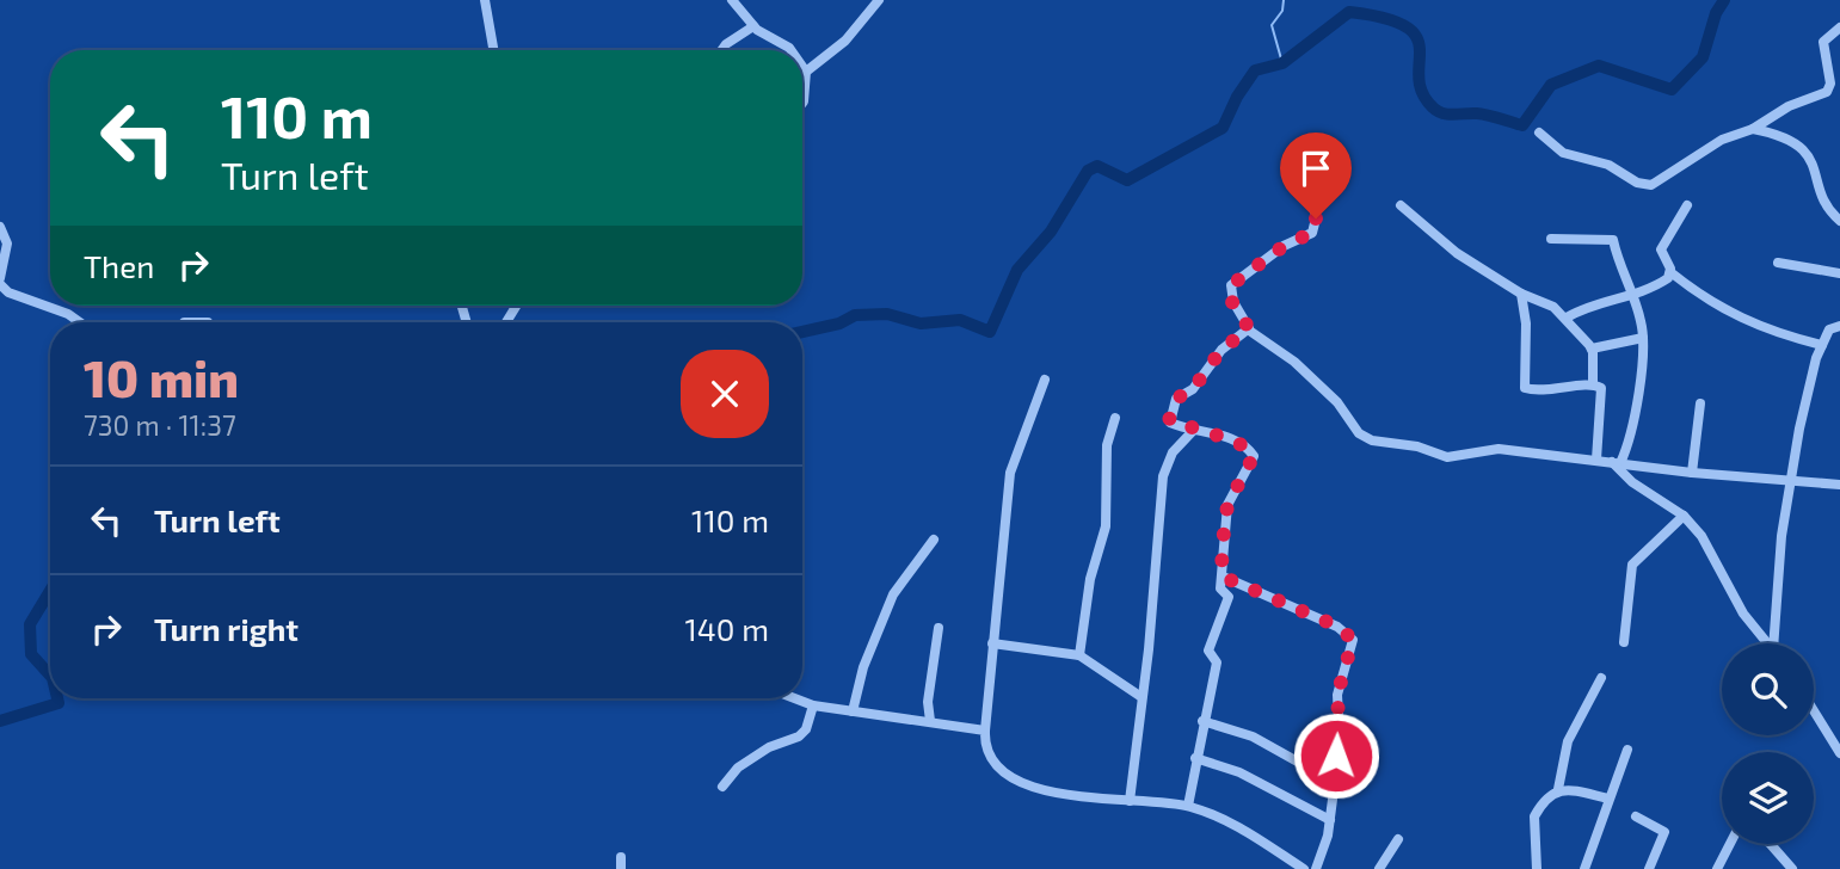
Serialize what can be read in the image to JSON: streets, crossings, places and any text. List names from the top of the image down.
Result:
{
  "page": {
    "turn": ["110 m", "Turn left"],
    "then": "Then",
    "heading": ["10 min", "730 m · 11:37"],
    "list": [
      {
        "name": "Turn left",
        "value": "110 m"
      },
      {
        "name": "Turn right",
        "value": "140 m"
      }
    ]
  }
}
